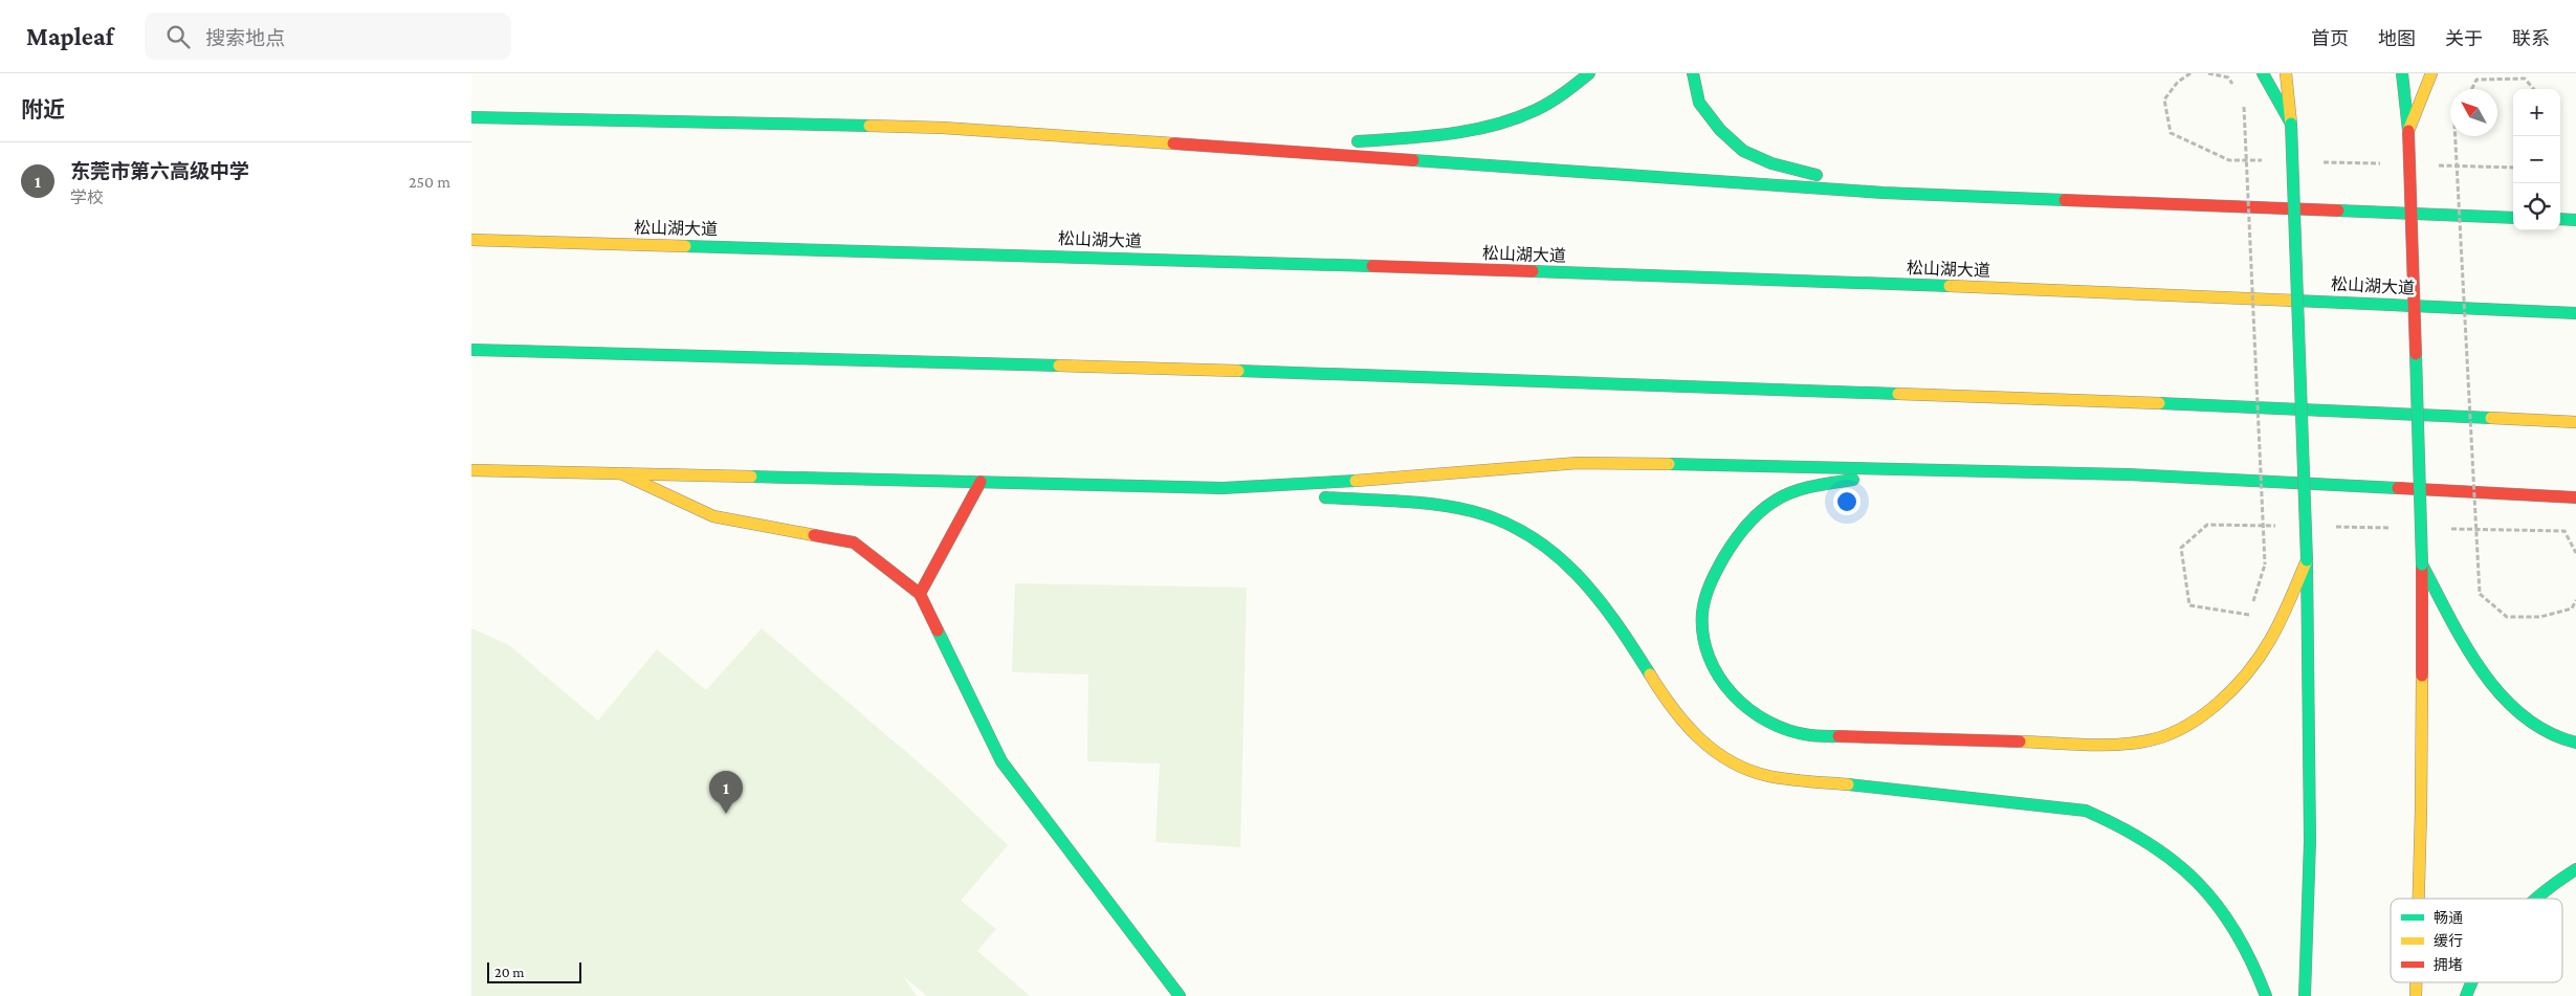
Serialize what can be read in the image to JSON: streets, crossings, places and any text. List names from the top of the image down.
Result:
{
  "streets": {
    "main road": ["松山湖大道"]
  },
  "legend": ["畅通", "缓行", "拥堵"],
  "scale_bar": "20 m",
  "north": "top left",
  "page": {
    "header": "Mapleaf",
    "search": "搜索地点",
    "nav": [
      "首页",
      "地图",
      "关于",
      "联系"
    ],
    "heading": "附近",
    "map_buttons": ["+", "−"],
    "list": [
      {
        "mark": "1",
        "name": "东莞市第六高级中学",
        "note": "学校",
        "value": "250 m"
      }
    ],
    "pins": "1",
    "scale": "20 m"
  }
}
